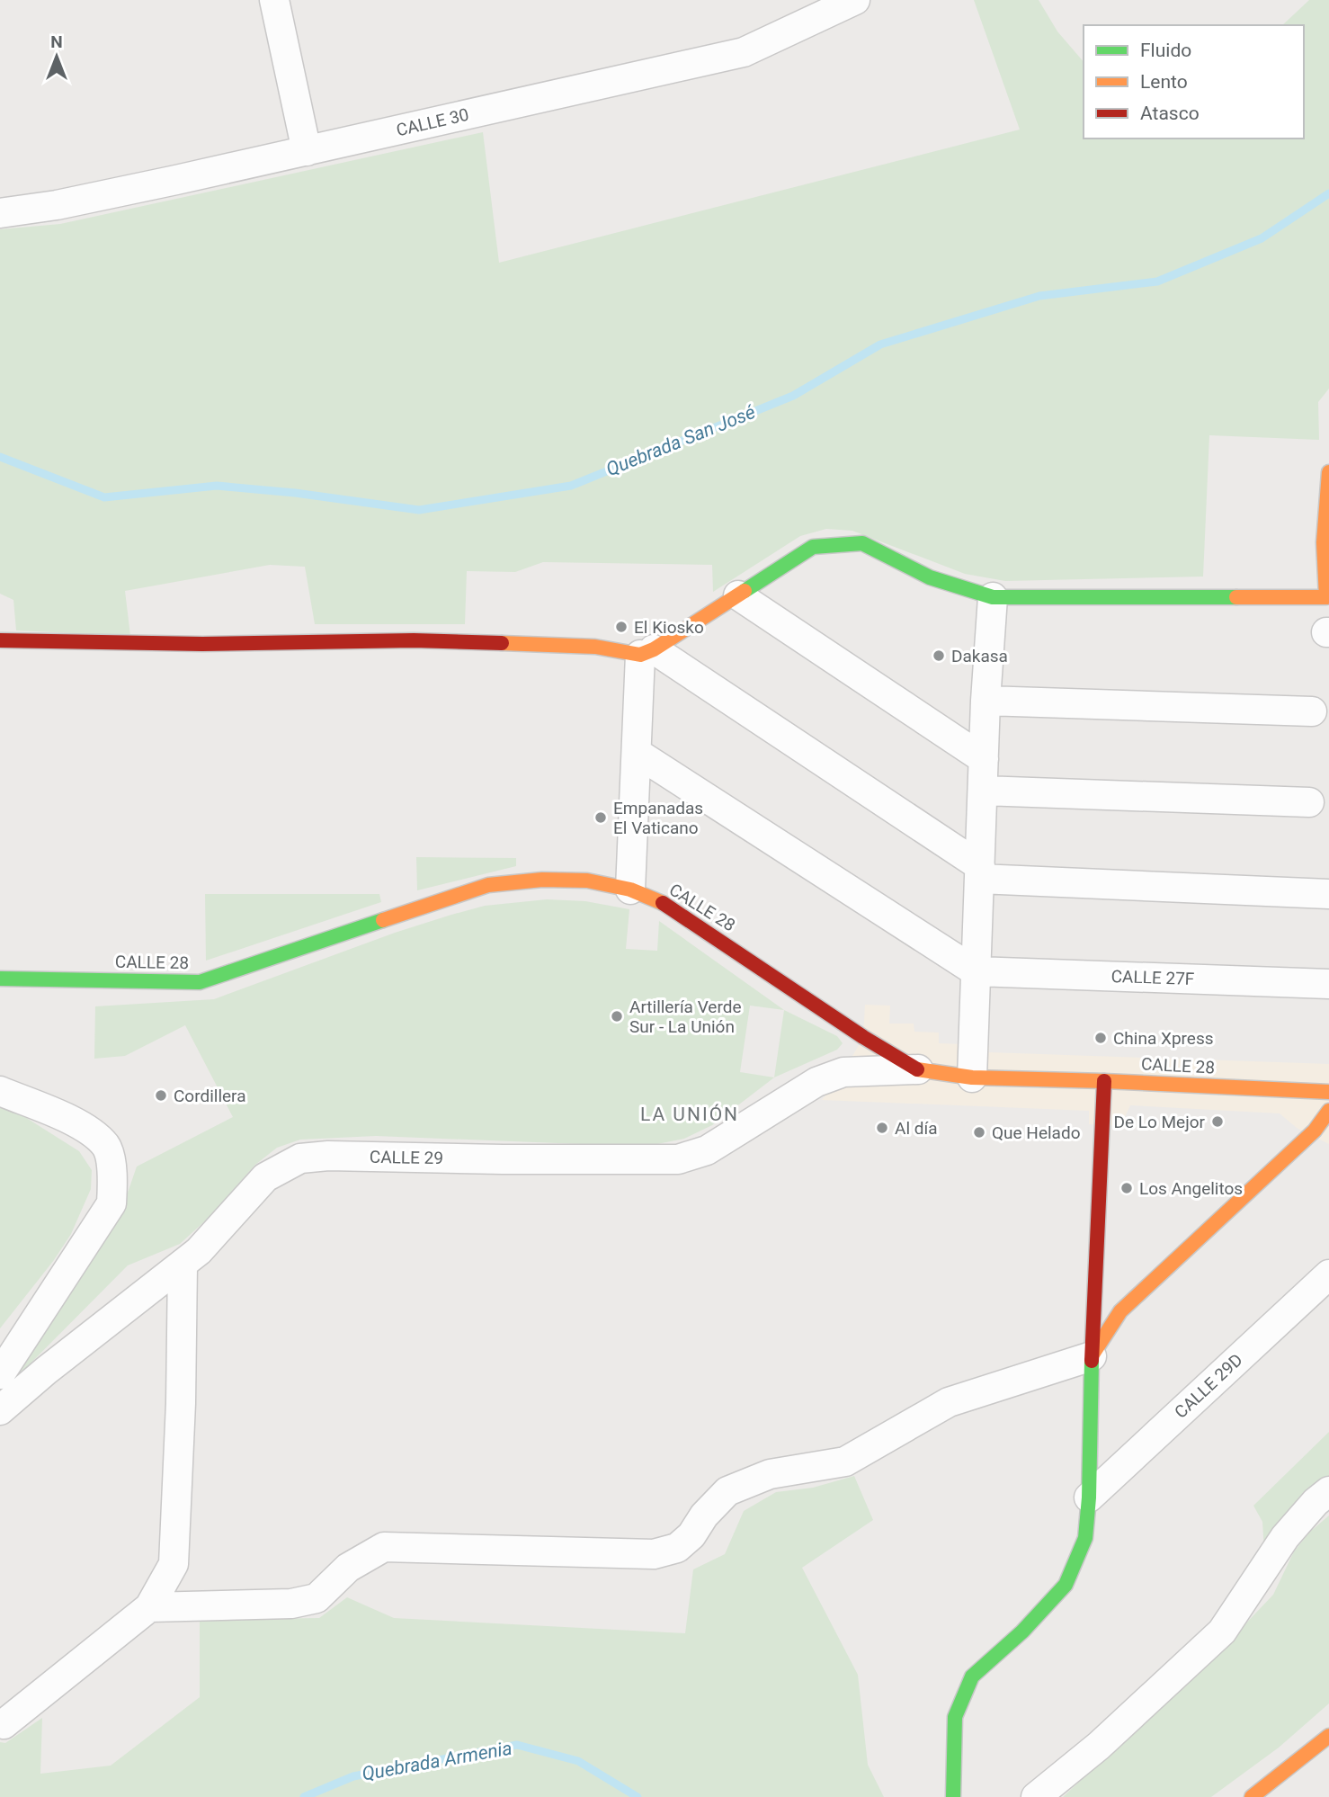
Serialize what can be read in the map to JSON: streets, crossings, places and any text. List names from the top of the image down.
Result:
{
  "streets": {
    "street": [
      "CALLE 30",
      "CALLE 28",
      "CALLE 27F",
      "CALLE 29",
      "CALLE 29D"
    ]
  },
  "crossings": [
    ["CALLE 28", "CALLE 29"]
  ],
  "districts": ["LA UNIÓN"],
  "water": ["Quebrada San José", "Quebrada Armenia"],
  "places": [
    "El Kiosko",
    "Dakasa",
    "Empanadas El Vaticano",
    "Artillería Verde Sur - La Unión",
    "China Xpress",
    "Cordillera",
    "De Lo Mejor",
    "Al día",
    "Que Helado",
    "Los Angelitos"
  ],
  "legend": ["Fluido", "Lento", "Atasco"],
  "north": "top"
}
